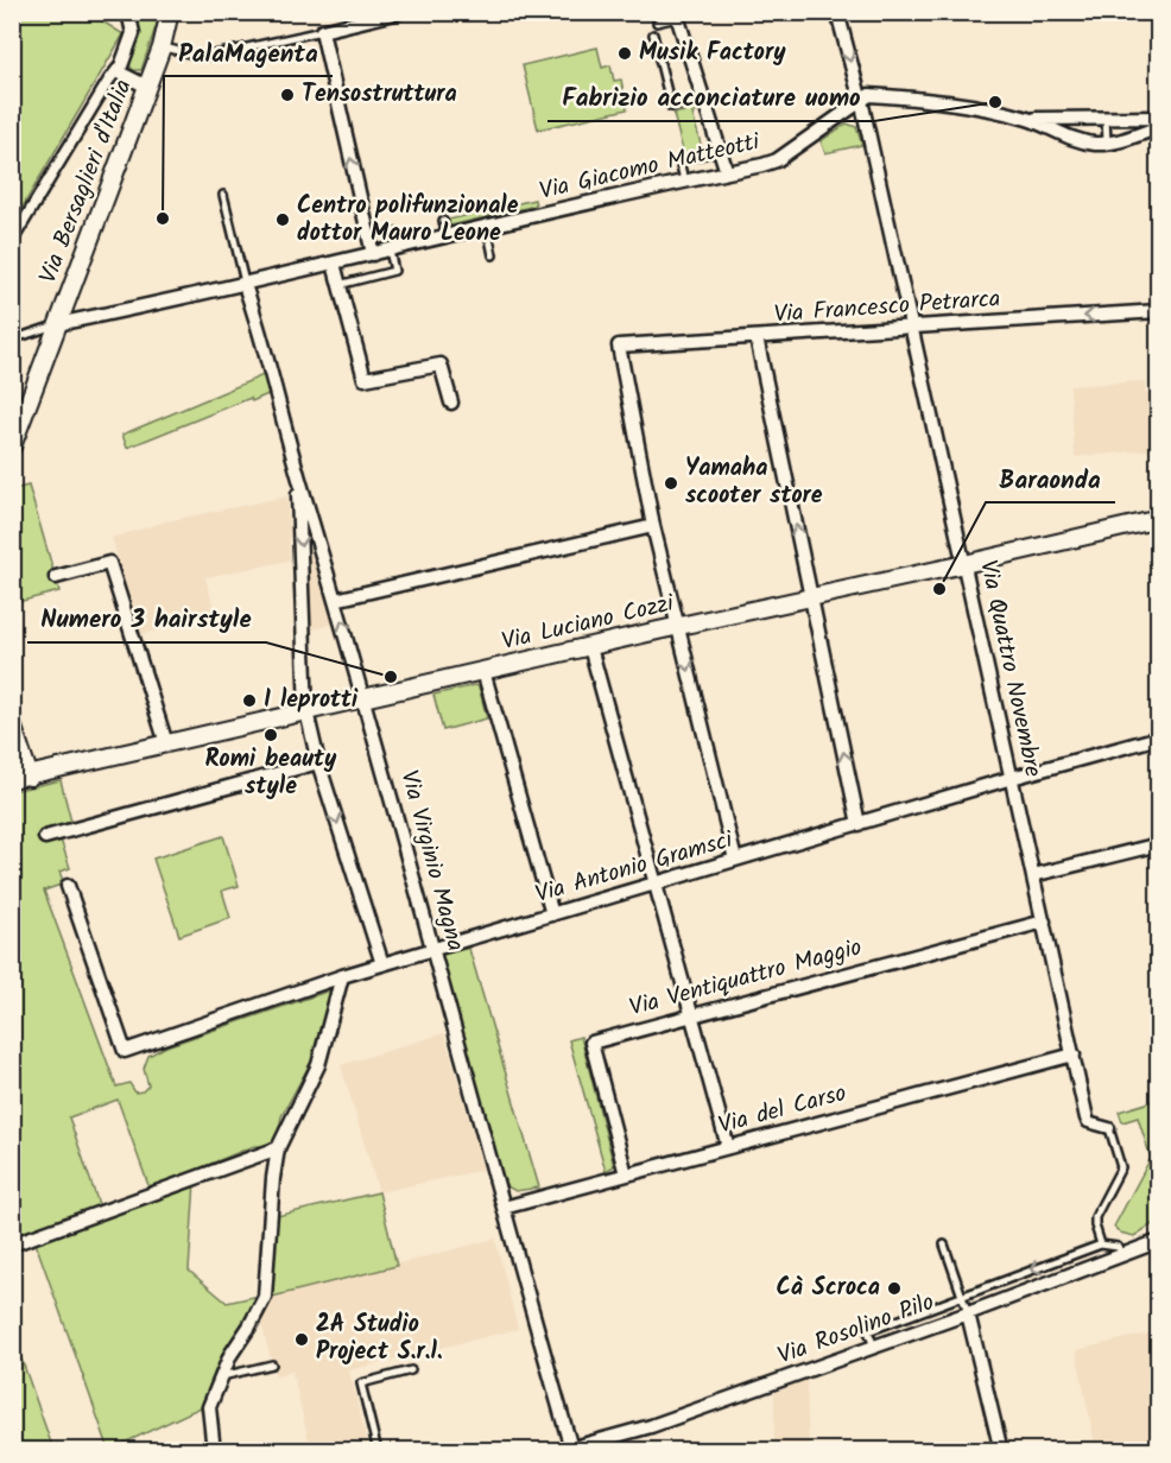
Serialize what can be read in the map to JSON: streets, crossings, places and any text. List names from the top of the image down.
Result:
{
  "streets": {
    "street": [
      "Via Giacomo Matteotti",
      "Via Bersaglieri d'Italia",
      "Via Francesco Petrarca",
      "Via Luciano Cozzi",
      "Via Quattro Novembre",
      "Via Virginio Magna",
      "Via Antonio Gramsci",
      "Via Ventiquattro Maggio",
      "Via del Carso",
      "Via Rosolino Pilo"
    ]
  },
  "crossings": [
    ["Via Giacomo Matteotti", "Via Bersaglieri d'Italia"],
    ["Via Giacomo Matteotti", "Via Quattro Novembre"],
    ["Via Giacomo Matteotti", "Via Virginio Magna"],
    ["Via Francesco Petrarca", "Via Quattro Novembre"],
    ["Via Luciano Cozzi", "Via Quattro Novembre"],
    ["Via Luciano Cozzi", "Via Virginio Magna"],
    ["Via Quattro Novembre", "Via Antonio Gramsci"],
    ["Via Quattro Novembre", "Via Ventiquattro Maggio"],
    ["Via Quattro Novembre", "Via del Carso"],
    ["Via Virginio Magna", "Via Antonio Gramsci"],
    ["Via Virginio Magna", "Via del Carso"],
    ["Via Virginio Magna", "Via Rosolino Pilo"],
    ["Via Ventiquattro Maggio", "Via del Carso"]
  ],
  "places": [
    "Musik Factory",
    "Tensostruttura",
    "Fabrizio acconciature uomo",
    "PalaMagenta",
    "Centro polifunzionale dottor Mauro Leone",
    "Yamaha scooter store",
    "Baraonda",
    "Numero 3 hairstyle",
    "I leprotti",
    "Romi beauty style",
    "Cà Scroca",
    "2A Studio Project S.r.l."
  ]
}
